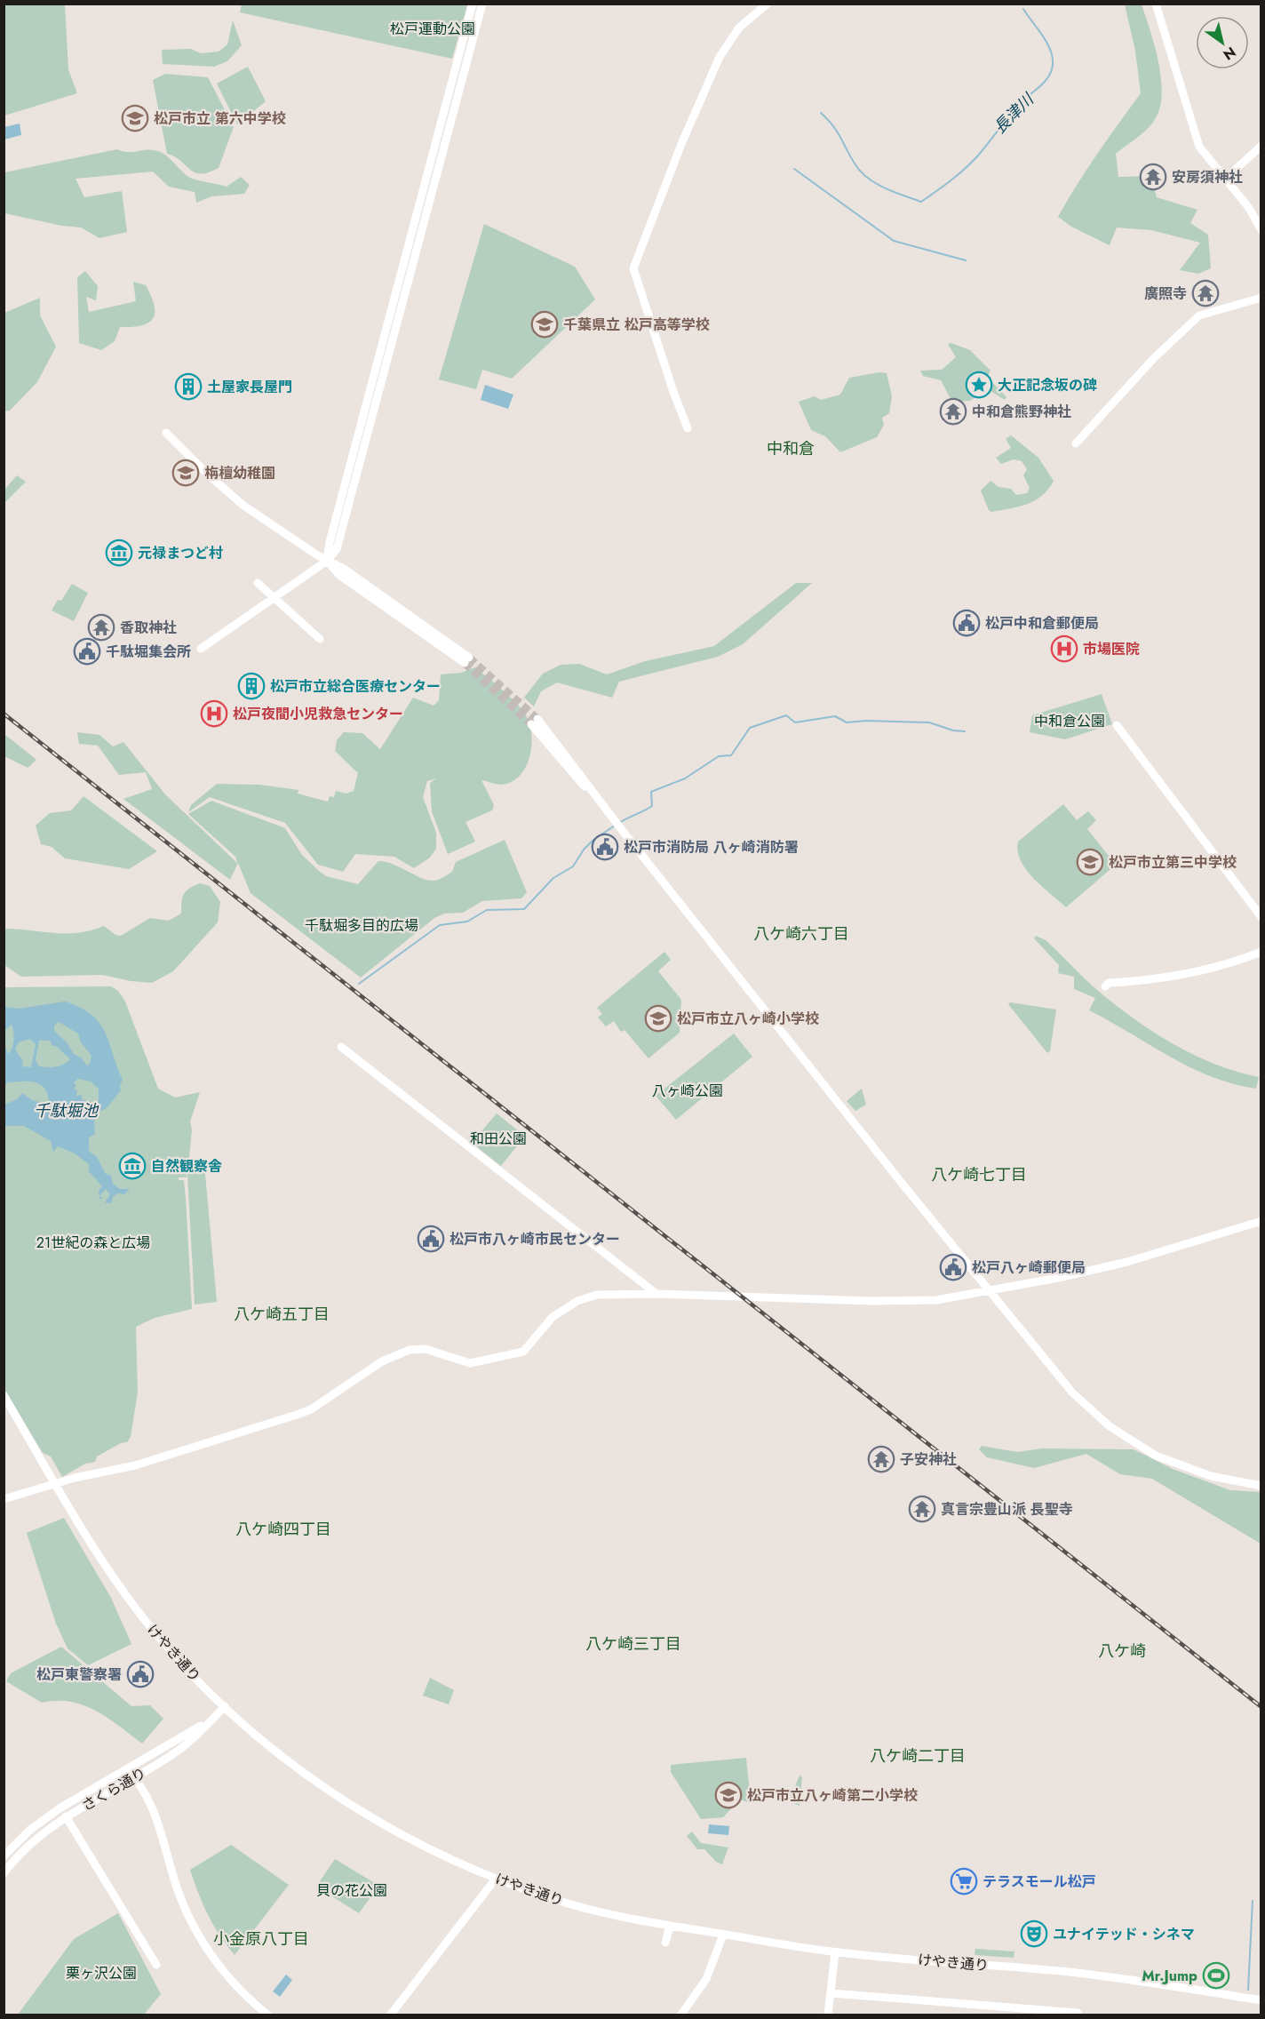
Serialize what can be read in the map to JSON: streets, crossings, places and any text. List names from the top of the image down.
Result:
{
  "streets": {
    "street": ["けやき通り", "さくら通り"]
  },
  "crossings": [
    ["けやき通り", "さくら通り"]
  ],
  "districts": [
    "中和倉",
    "八ケ崎六丁目",
    "八ケ崎七丁目",
    "八ケ崎五丁目",
    "八ケ崎四丁目",
    "八ケ崎三丁目",
    "八ケ崎",
    "八ケ崎二丁目",
    "小金原八丁目"
  ],
  "water": ["長津川", "千駄堀池"],
  "parks": [
    "松戸運動公園",
    "中和倉公園",
    "千駄堀多目的広場",
    "八ヶ崎公園",
    "和田公園",
    "21世紀の森と広場",
    "貝の花公園",
    "栗ヶ沢公園"
  ],
  "places": {
    "school or university": [
      "松戸市立 第六中学校",
      "千葉県立 松戸高等学校",
      "栴檀幼稚園",
      "松戸市立第三中学校",
      "松戸市立八ヶ崎小学校",
      "松戸市立八ヶ崎第二小学校"
    ],
    "temple": [
      "安房須神社",
      "廣照寺",
      "中和倉熊野神社",
      "香取神社",
      "子安神社",
      "真言宗豊山派 長聖寺"
    ],
    "place": ["大正記念坂の碑"],
    "building": ["土屋家長屋門", "松戸市立総合医療センター"],
    "museum": ["元禄まつど村", "自然観察舎"],
    "public building": [
      "松戸中和倉郵便局",
      "千駄堀集会所",
      "松戸市消防局 八ヶ崎消防署",
      "松戸市八ヶ崎市民センター",
      "松戸八ヶ崎郵便局",
      "松戸東警察署"
    ],
    "hospital": ["市場医院", "松戸夜間小児救急センター"],
    "supermarket": ["テラスモール松戸"],
    "theatre": ["ユナイテッド・シネマ"],
    "sports": ["Mr.Jump"]
  },
  "north": "bottom right"
}
